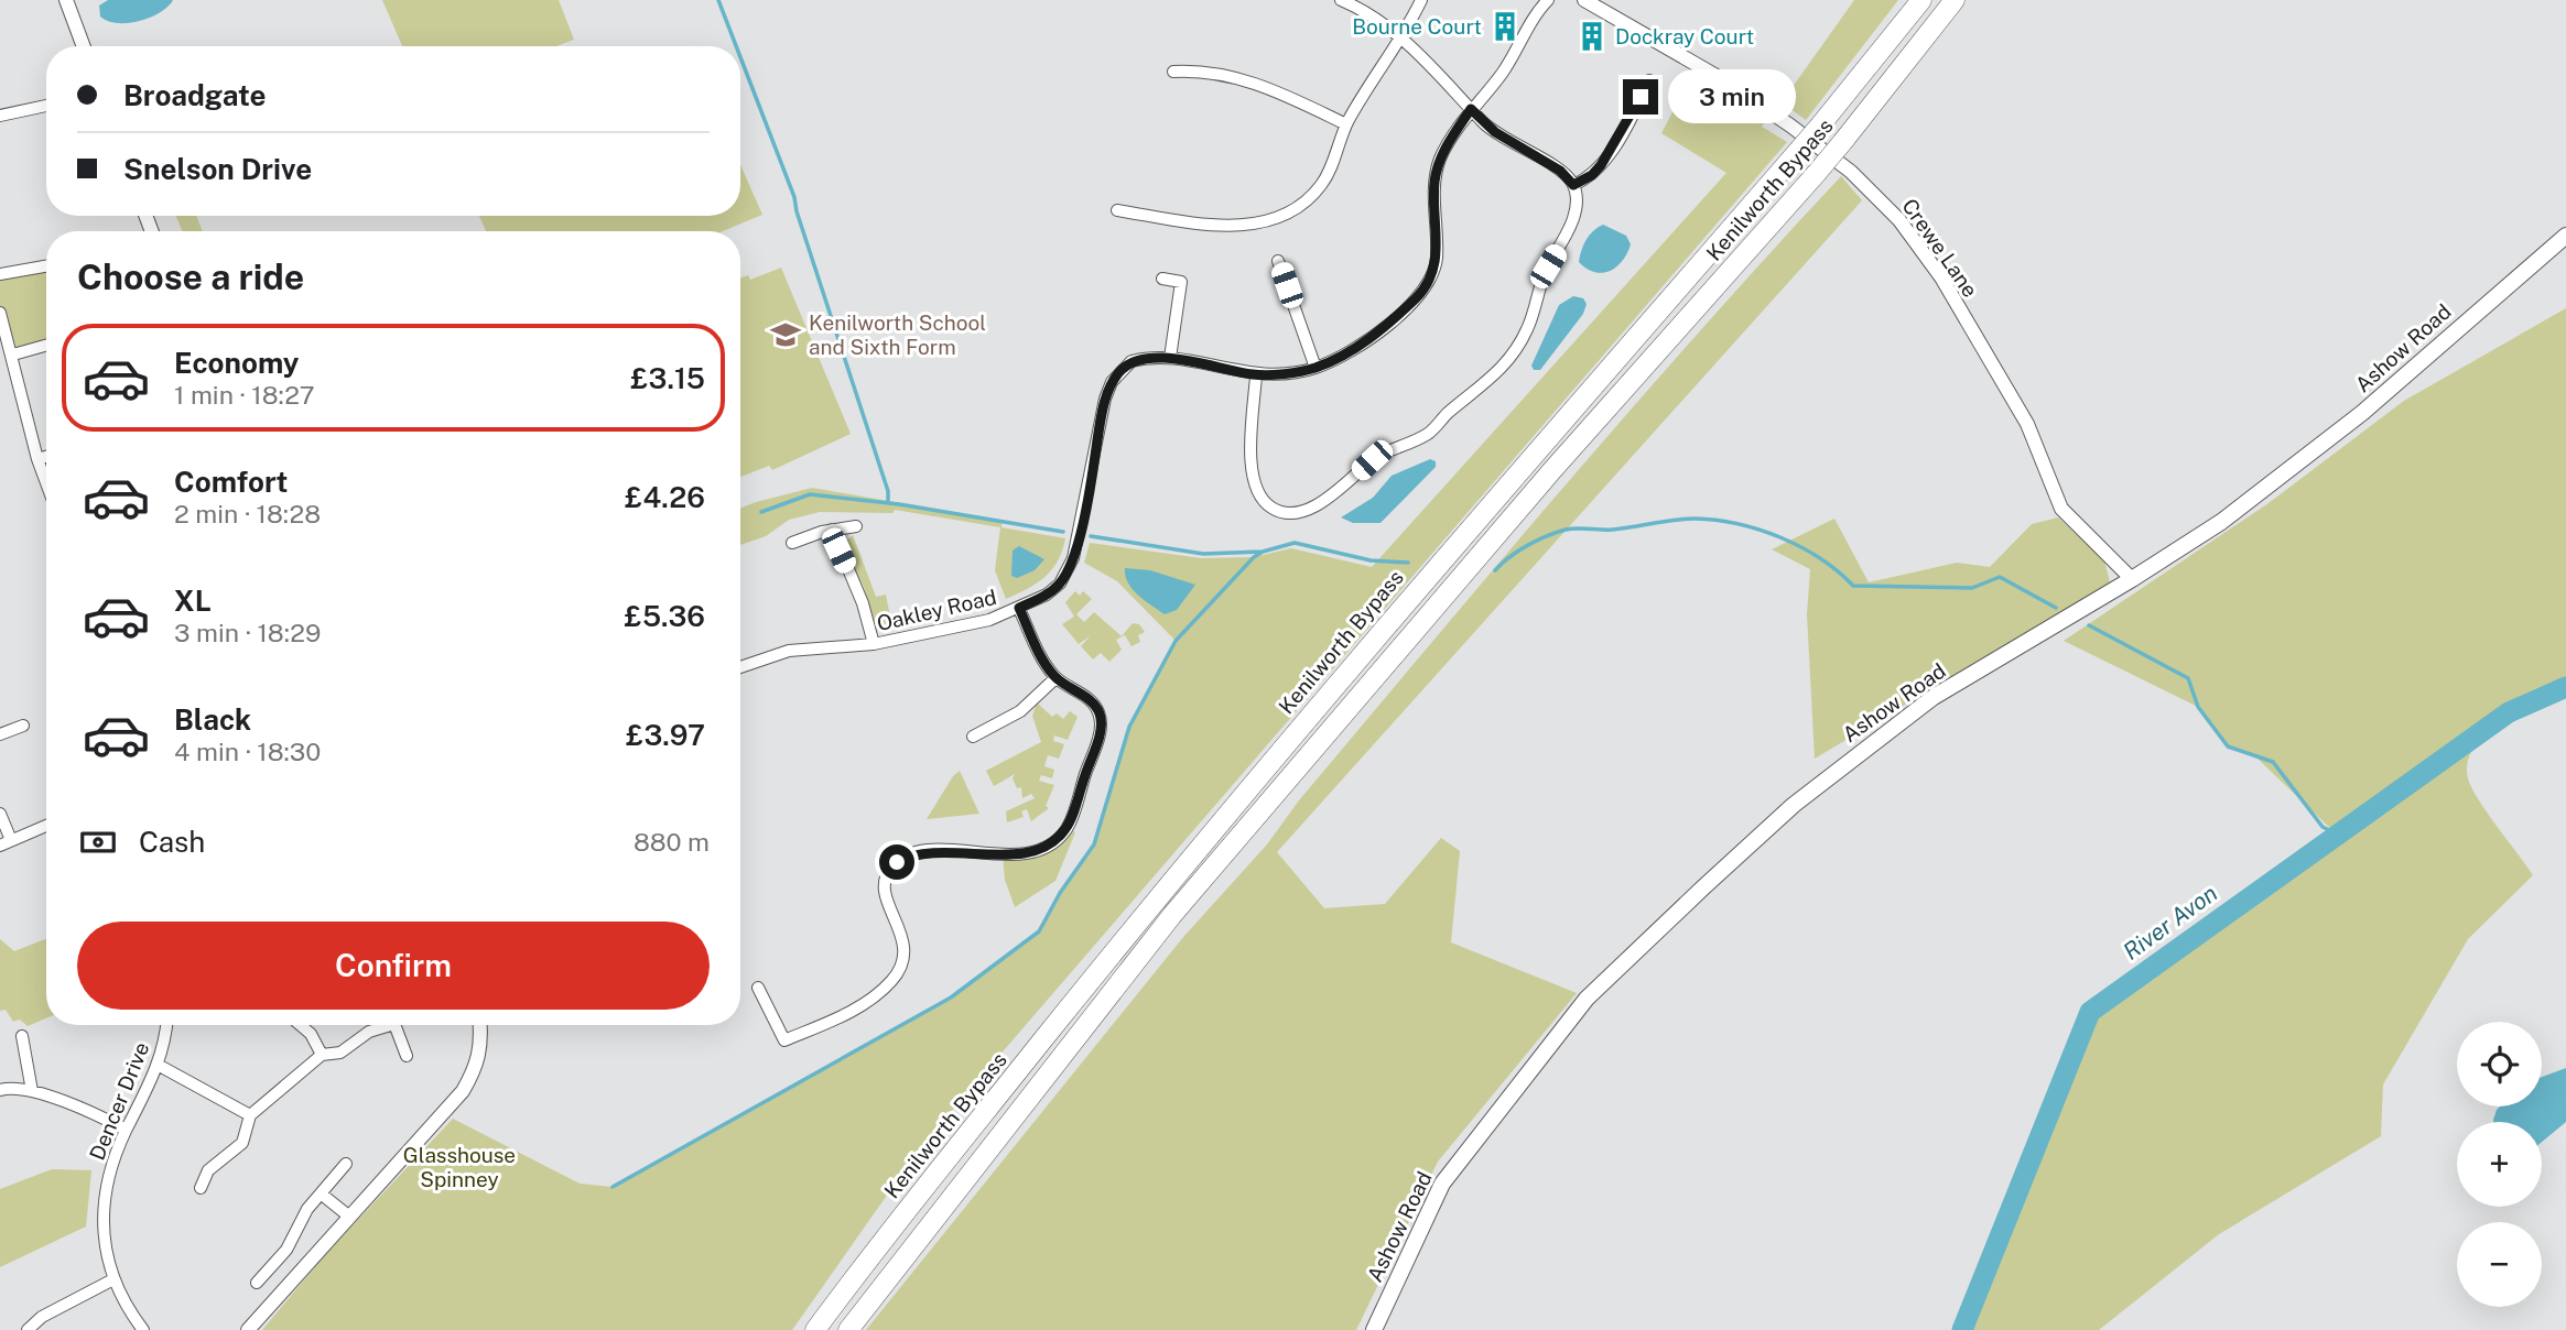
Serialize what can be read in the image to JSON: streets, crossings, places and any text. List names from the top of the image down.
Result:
{
  "streets": {
    "highway": ["Kenilworth Bypass"],
    "main road": ["Ashow Road"],
    "street": ["Crewe Lane", "Oakley Road", "Dencer Drive"]
  },
  "crossings": [
    ["Crewe Lane", "Ashow Road"]
  ],
  "water": ["River Avon"],
  "parks": ["Glasshouse Spinney"],
  "places": {
    "building": ["Bourne Court", "Dockray Court"],
    "school or university": ["Kenilworth School and Sixth Form"]
  },
  "page": {
    "banner": ["Broadgate", "Snelson Drive"],
    "bubble": "3 min",
    "heading": "Choose a ride",
    "list": [
      {
        "name": "Economy",
        "note": "1 min · 18:27",
        "value": "£3.15"
      },
      {
        "name": "Comfort",
        "note": "2 min · 18:28",
        "value": "£4.26"
      },
      {
        "name": "XL",
        "note": "3 min · 18:29",
        "value": "£5.36"
      },
      {
        "name": "Black",
        "note": "4 min · 18:30",
        "value": "£3.97"
      }
    ],
    "pay": ["Cash", "880 m"],
    "buttons": "Confirm",
    "map_buttons": ["+", "−"]
  }
}
